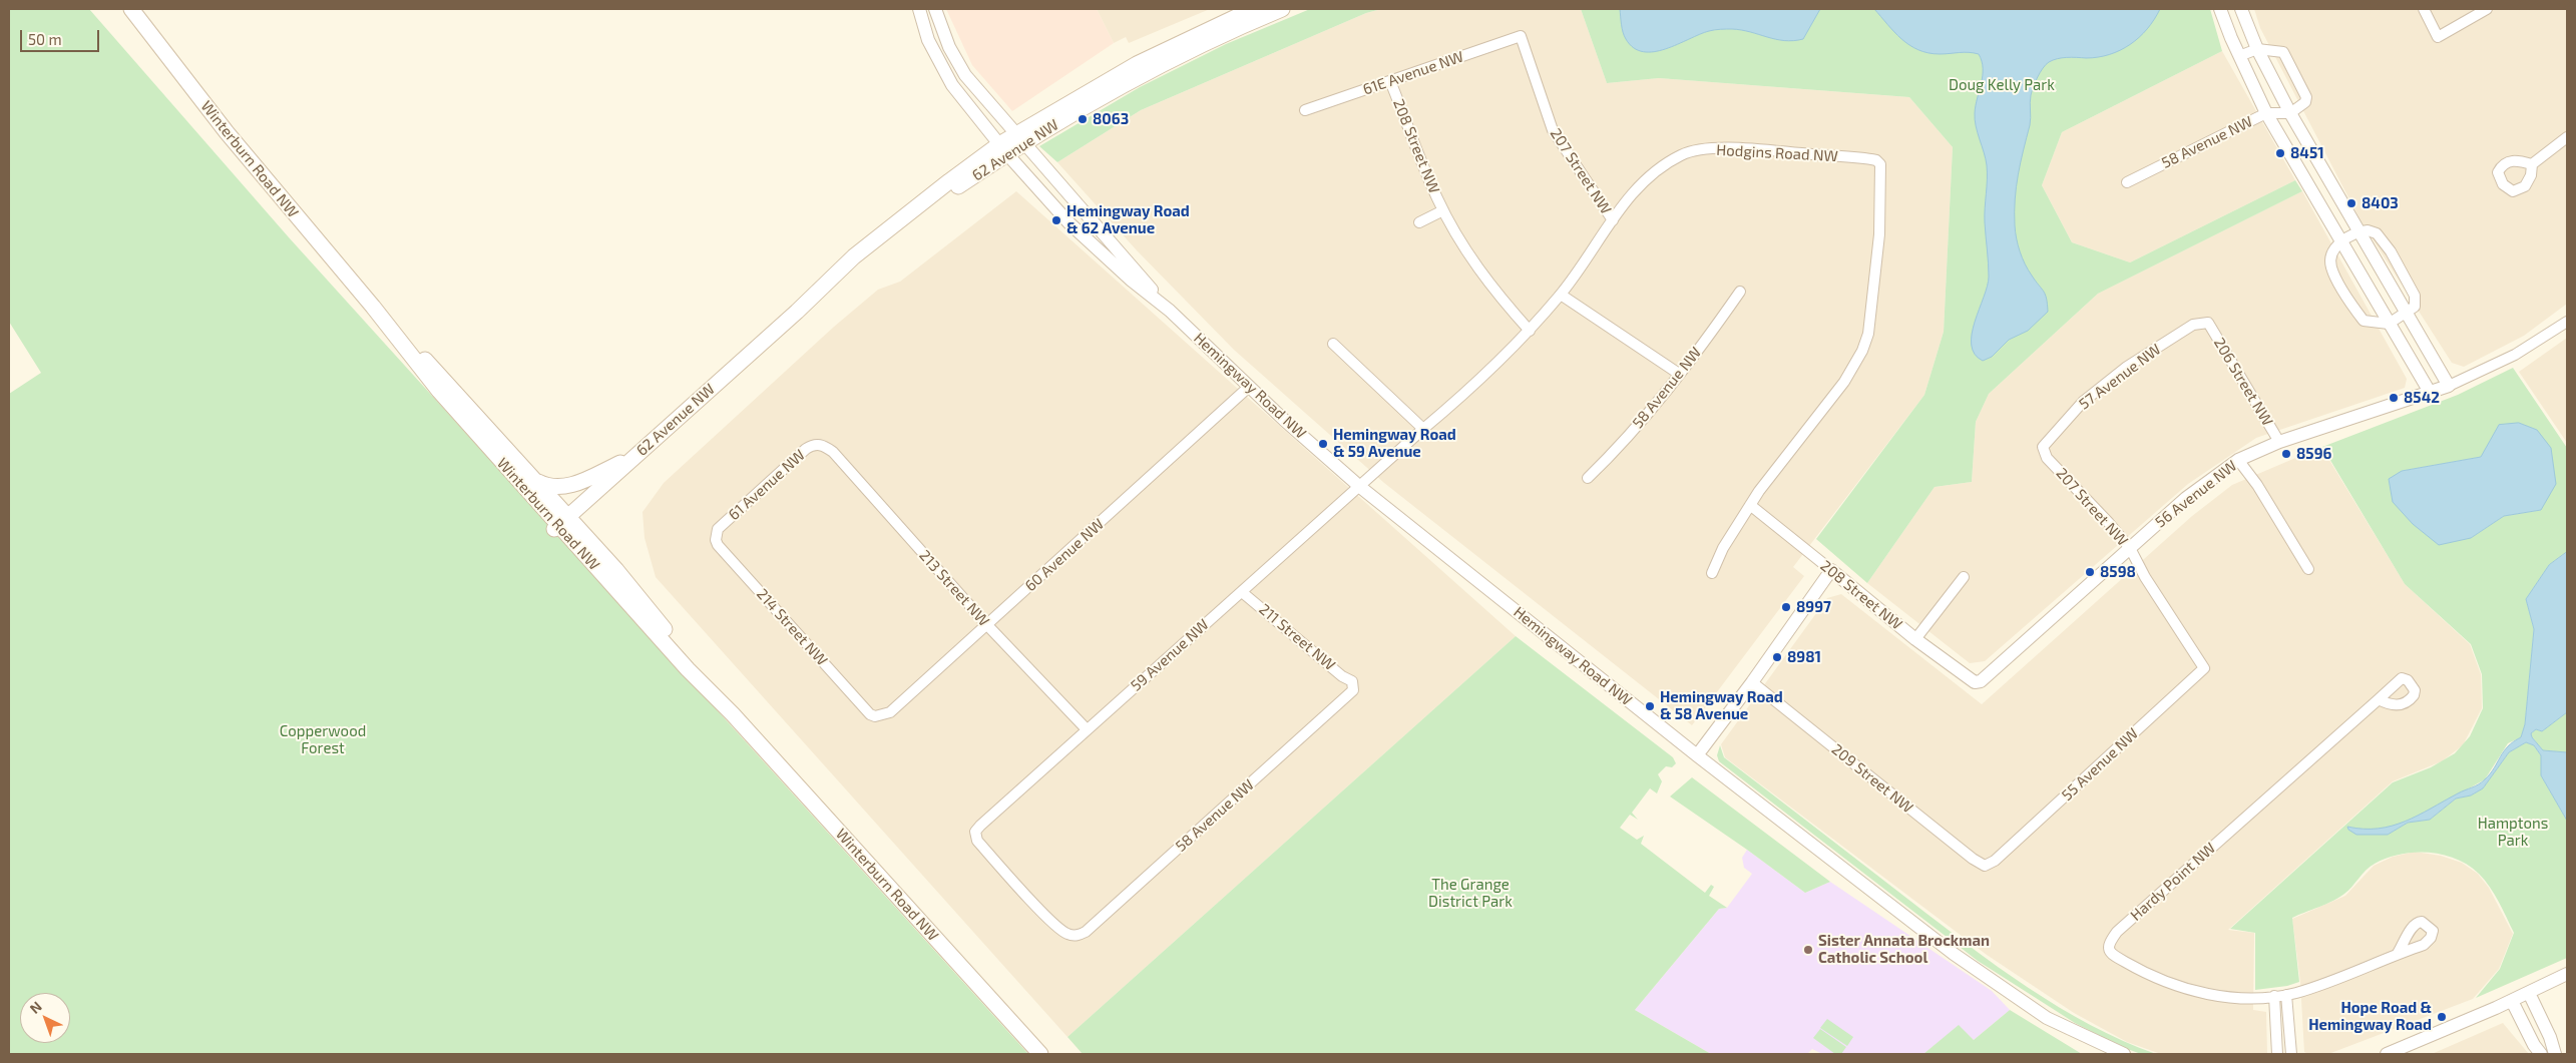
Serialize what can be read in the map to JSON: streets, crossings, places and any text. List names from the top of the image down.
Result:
{
  "streets": {
    "main road": ["62 Avenue NW", "Winterburn Road NW"],
    "street": [
      "61E Avenue NW",
      "58 Avenue NW",
      "208 Street NW",
      "Hodgins Road NW",
      "207 Street NW",
      "57 Avenue NW",
      "206 Street NW",
      "Hemingway Road NW",
      "61 Avenue NW",
      "56 Avenue NW",
      "60 Avenue NW",
      "213 Street NW",
      "214 Street NW",
      "211 Street NW",
      "59 Avenue NW",
      "55 Avenue NW",
      "209 Street NW",
      "Hardy Point NW"
    ]
  },
  "crossings": [
    ["61E Avenue NW", "208 Street NW"],
    ["61E Avenue NW", "207 Street NW"],
    ["58 Avenue NW", "211 Street NW"],
    ["58 Avenue NW", "59 Avenue NW"],
    ["208 Street NW", "Hodgins Road NW"],
    ["208 Street NW", "56 Avenue NW"],
    ["62 Avenue NW", "Winterburn Road NW"],
    ["62 Avenue NW", "Hemingway Road NW"],
    ["Hodgins Road NW", "207 Street NW"],
    ["Hodgins Road NW", "Hemingway Road NW"],
    ["Hodgins Road NW", "59 Avenue NW"],
    ["207 Street NW", "57 Avenue NW"],
    ["207 Street NW", "56 Avenue NW"],
    ["207 Street NW", "55 Avenue NW"],
    ["57 Avenue NW", "206 Street NW"],
    ["206 Street NW", "56 Avenue NW"],
    ["Hemingway Road NW", "60 Avenue NW"],
    ["Hemingway Road NW", "59 Avenue NW"],
    ["61 Avenue NW", "213 Street NW"],
    ["61 Avenue NW", "214 Street NW"],
    ["60 Avenue NW", "213 Street NW"],
    ["60 Avenue NW", "214 Street NW"],
    ["213 Street NW", "59 Avenue NW"],
    ["211 Street NW", "59 Avenue NW"],
    ["55 Avenue NW", "209 Street NW"]
  ],
  "parks": [
    "Doug Kelly Park",
    "Copperwood Forest",
    "Hamptons Park",
    "The Grange District Park"
  ],
  "places": [
    "8063",
    "8451",
    "8403",
    "Hemingway Road & 62 Avenue",
    "8542",
    "Hemingway Road & 59 Avenue",
    "8596",
    "8598",
    "8997",
    "8981",
    "Hemingway Road & 58 Avenue",
    "Sister Annata Brockman Catholic School",
    "Hope Road & Hemingway Road"
  ],
  "scale_bar": "50 m",
  "north": "top left"
}
